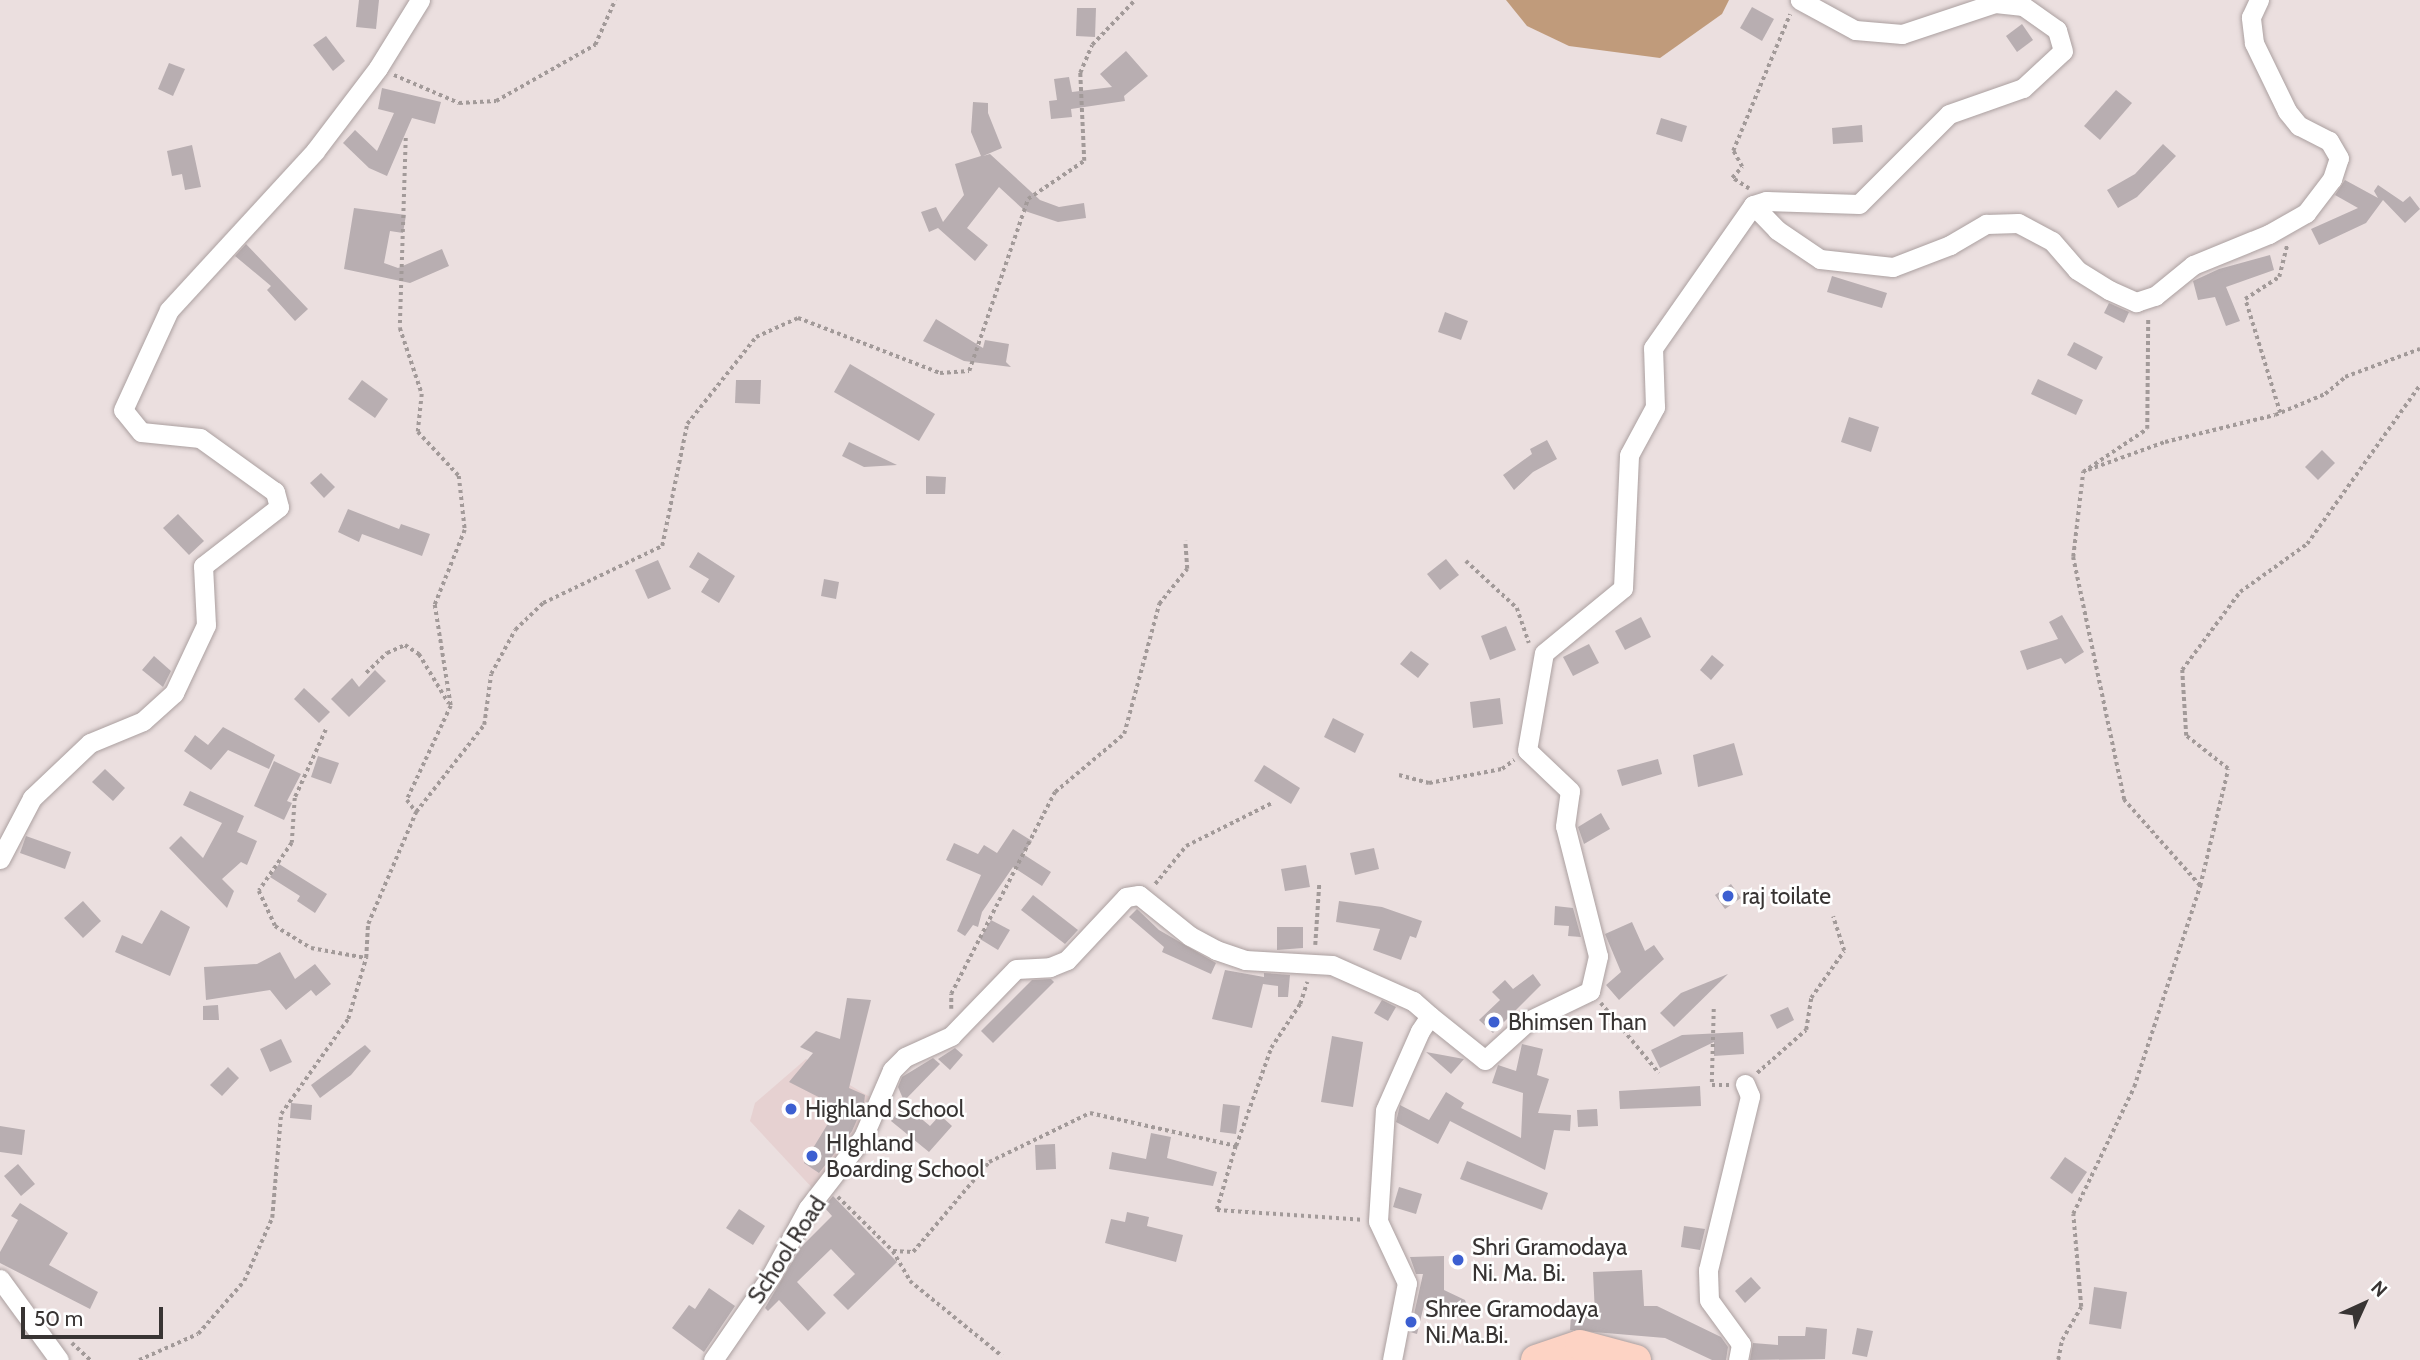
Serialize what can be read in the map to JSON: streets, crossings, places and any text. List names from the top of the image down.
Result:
{
  "streets": {
    "street": ["School Road"]
  },
  "places": [
    "raj toilate",
    "Bhimsen Than",
    "Highland School",
    "HIghland Boarding School",
    "Shri Gramodaya Ni. Ma. Bi.",
    "Shree Gramodaya Ni.Ma.Bi."
  ],
  "scale_bar": "50 m",
  "north": "top right"
}
